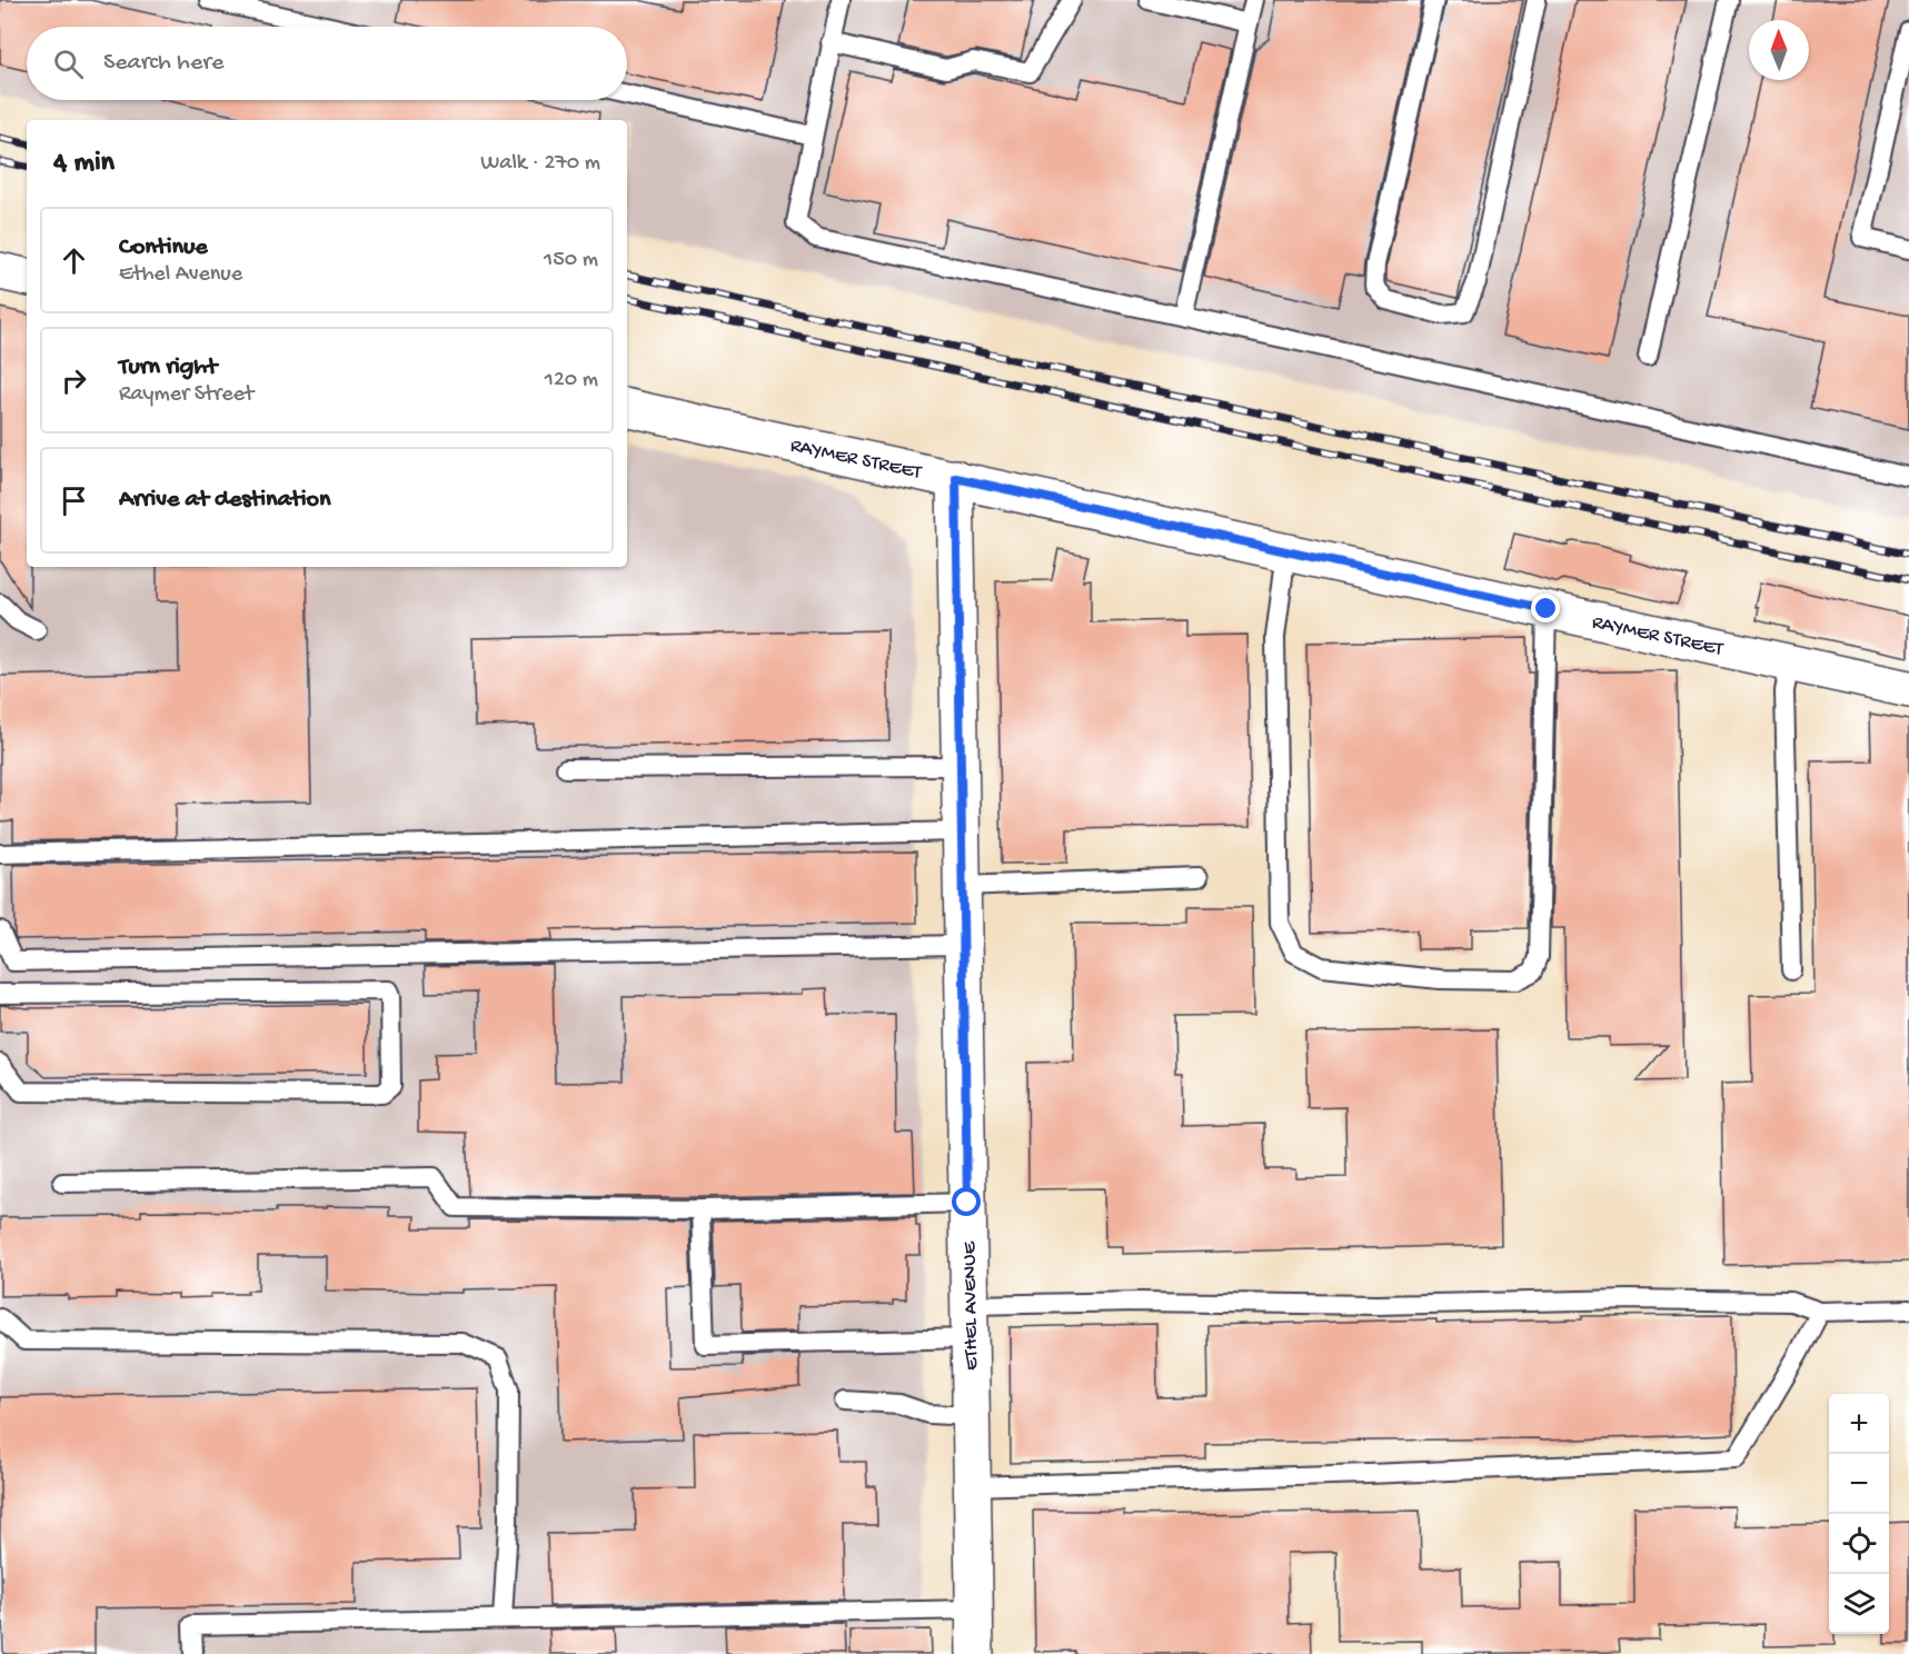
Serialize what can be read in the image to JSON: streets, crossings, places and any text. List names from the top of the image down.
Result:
{
  "streets": {
    "street": ["RAYMER STREET", "ETHEL AVENUE"]
  },
  "crossings": [
    ["RAYMER STREET", "ETHEL AVENUE"]
  ],
  "north": "top",
  "page": {
    "search": "Search here",
    "heading": ["4 min", "Walk · 270 m"],
    "list": [
      ["Continue", "Ethel Avenue", "150 m"],
      ["Turn right", "Raymer Street", "120 m"],
      "Arrive at destination"
    ],
    "map_buttons": ["+", "−"]
  }
}
